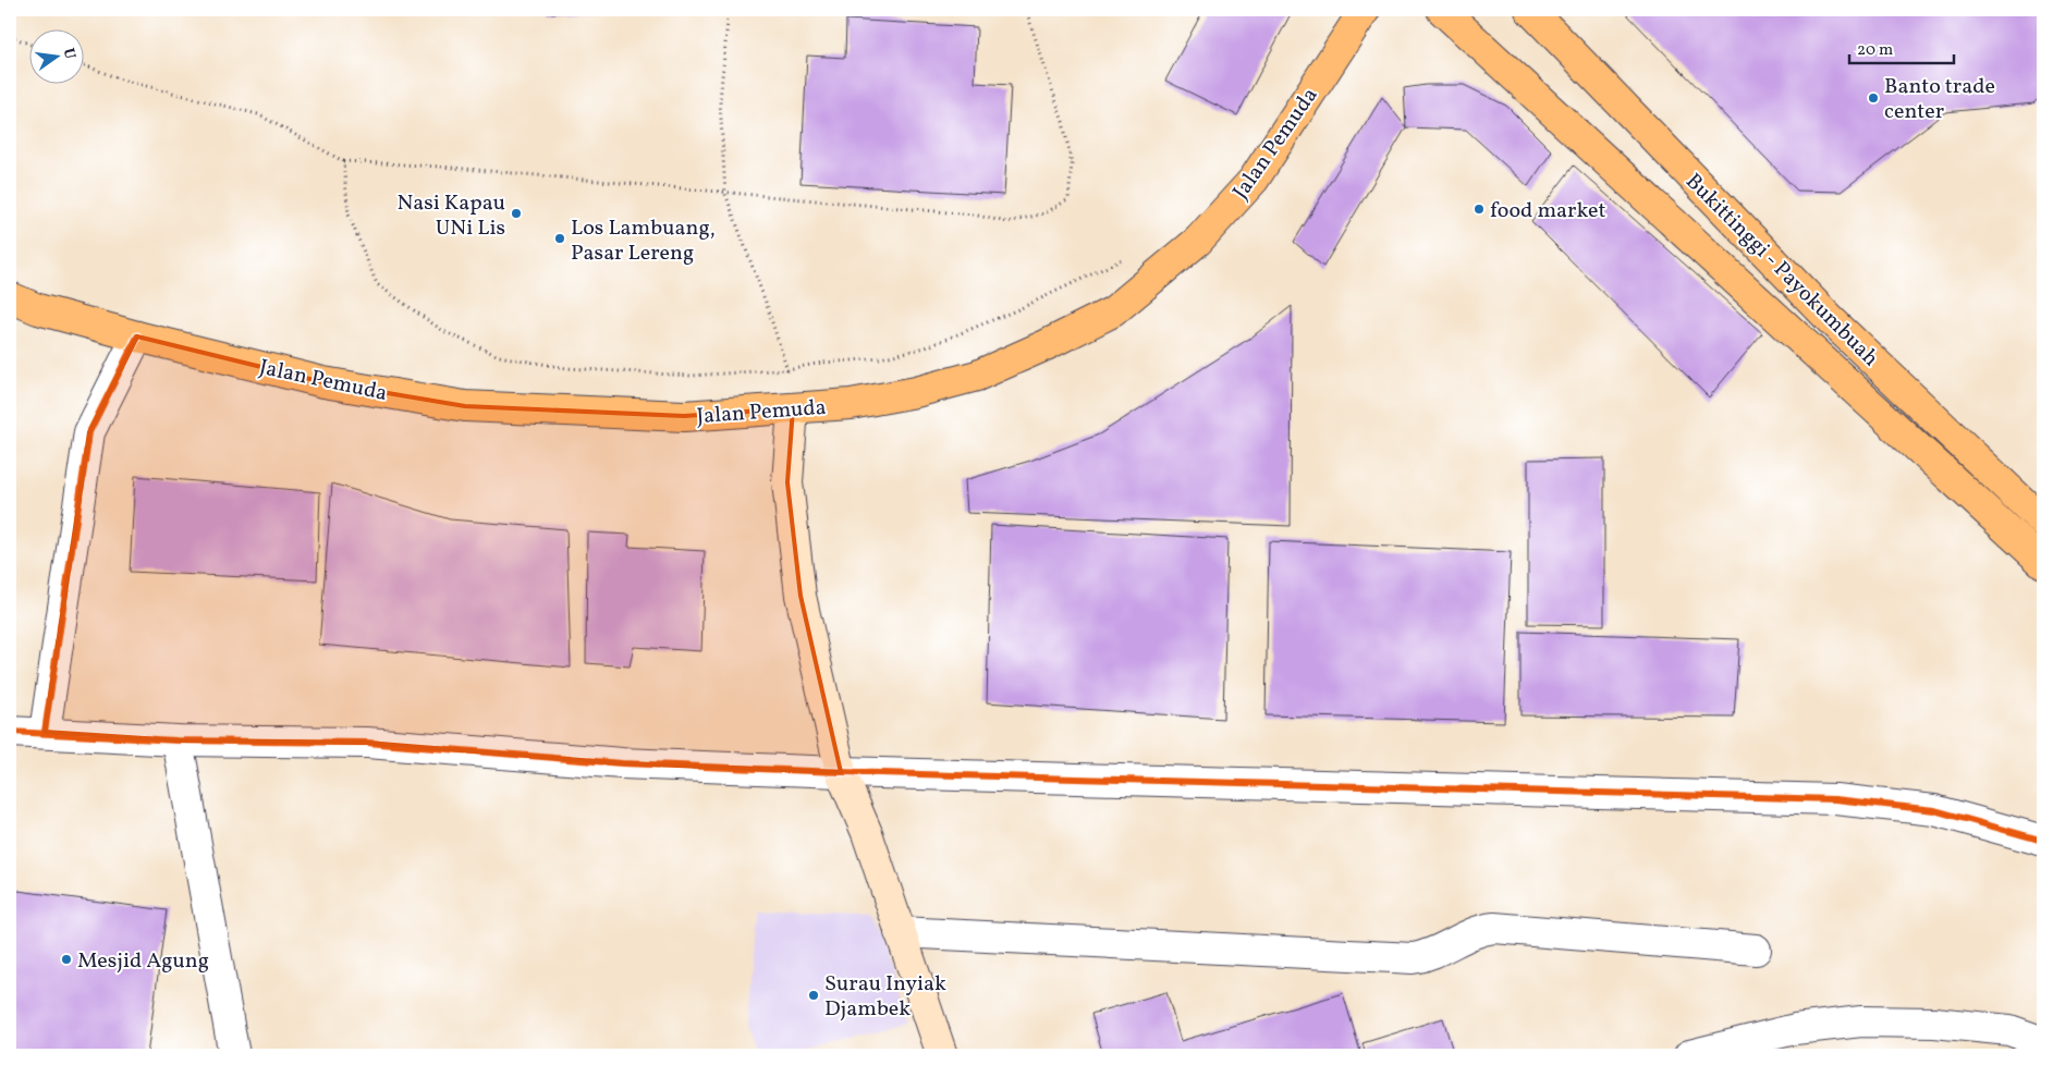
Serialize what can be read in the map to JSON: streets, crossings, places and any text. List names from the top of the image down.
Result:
{
  "streets": {
    "main road": ["Jalan Pemuda", "Bukittinggi - Payokumbuah"]
  },
  "places": [
    "Banto trade center",
    "food market",
    "Nasi Kapau UNi Lis",
    "Los Lambuang, Pasar Lereng",
    "Mesjid Agung",
    "Surau Inyiak Djambek"
  ],
  "scale_bar": "20 m",
  "north": "right"
}
